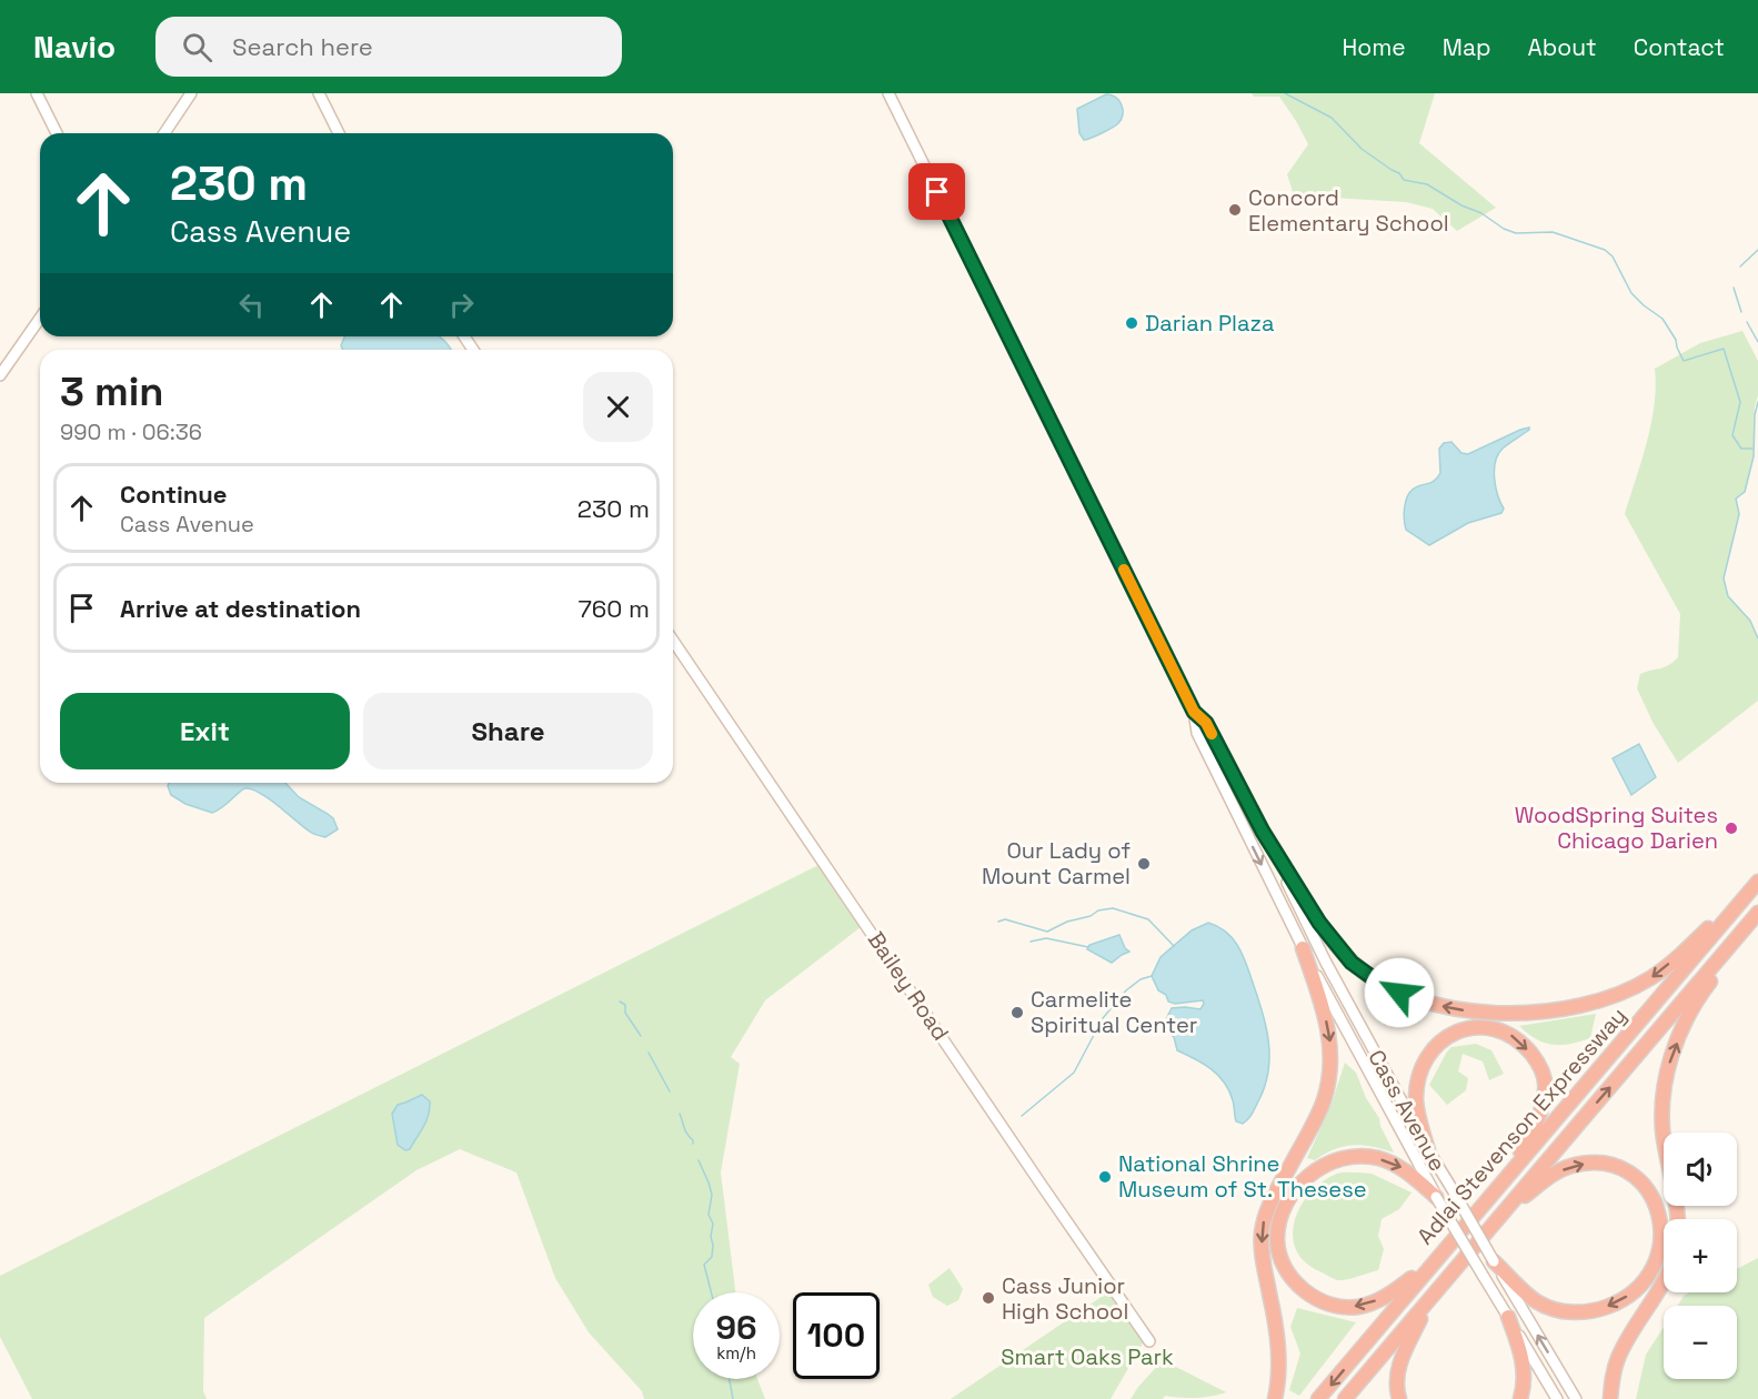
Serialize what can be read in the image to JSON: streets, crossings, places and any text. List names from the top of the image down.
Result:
{
  "streets": {
    "highway": ["Adlai Stevenson Expressway"],
    "main road": ["Bailey Road", "Cass Avenue"]
  },
  "parks": ["Smart Oaks Park"],
  "places": [
    "Concord Elementary School",
    "Darian Plaza",
    "WoodSpring Suites Chicago Darien",
    "Our Lady of Mount Carmel",
    "Carmelite Spiritual Center",
    "National Shrine Museum of St. Thesese",
    "Cass Junior High School"
  ],
  "page": {
    "header": "Navio",
    "search": "Search here",
    "nav": [
      "Home",
      "Map",
      "About",
      "Contact"
    ],
    "turn": ["230 m", "Cass Avenue"],
    "heading": ["3 min", "990 m · 06:36"],
    "list": [
      {
        "name": "Continue",
        "note": "Cass Avenue",
        "value": "230 m"
      },
      {
        "name": "Arrive at destination",
        "value": "760 m"
      }
    ],
    "buttons": ["Exit", "Share"],
    "map_buttons": ["+", "−"],
    "speed": "96 km/h",
    "limit": "100"
  }
}
